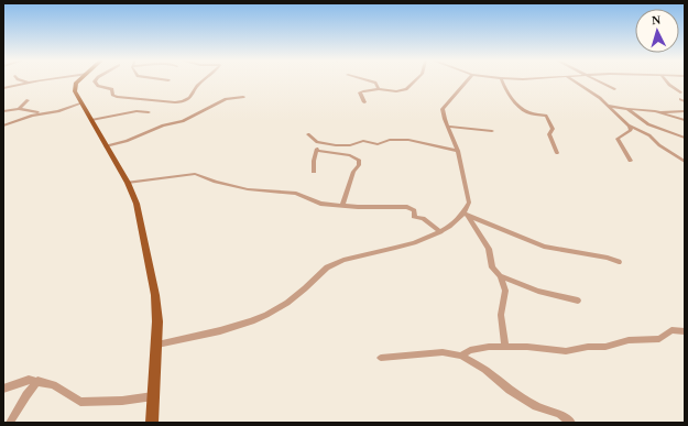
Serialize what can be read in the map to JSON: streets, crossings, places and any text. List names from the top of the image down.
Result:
{
  "north": "top"
}
